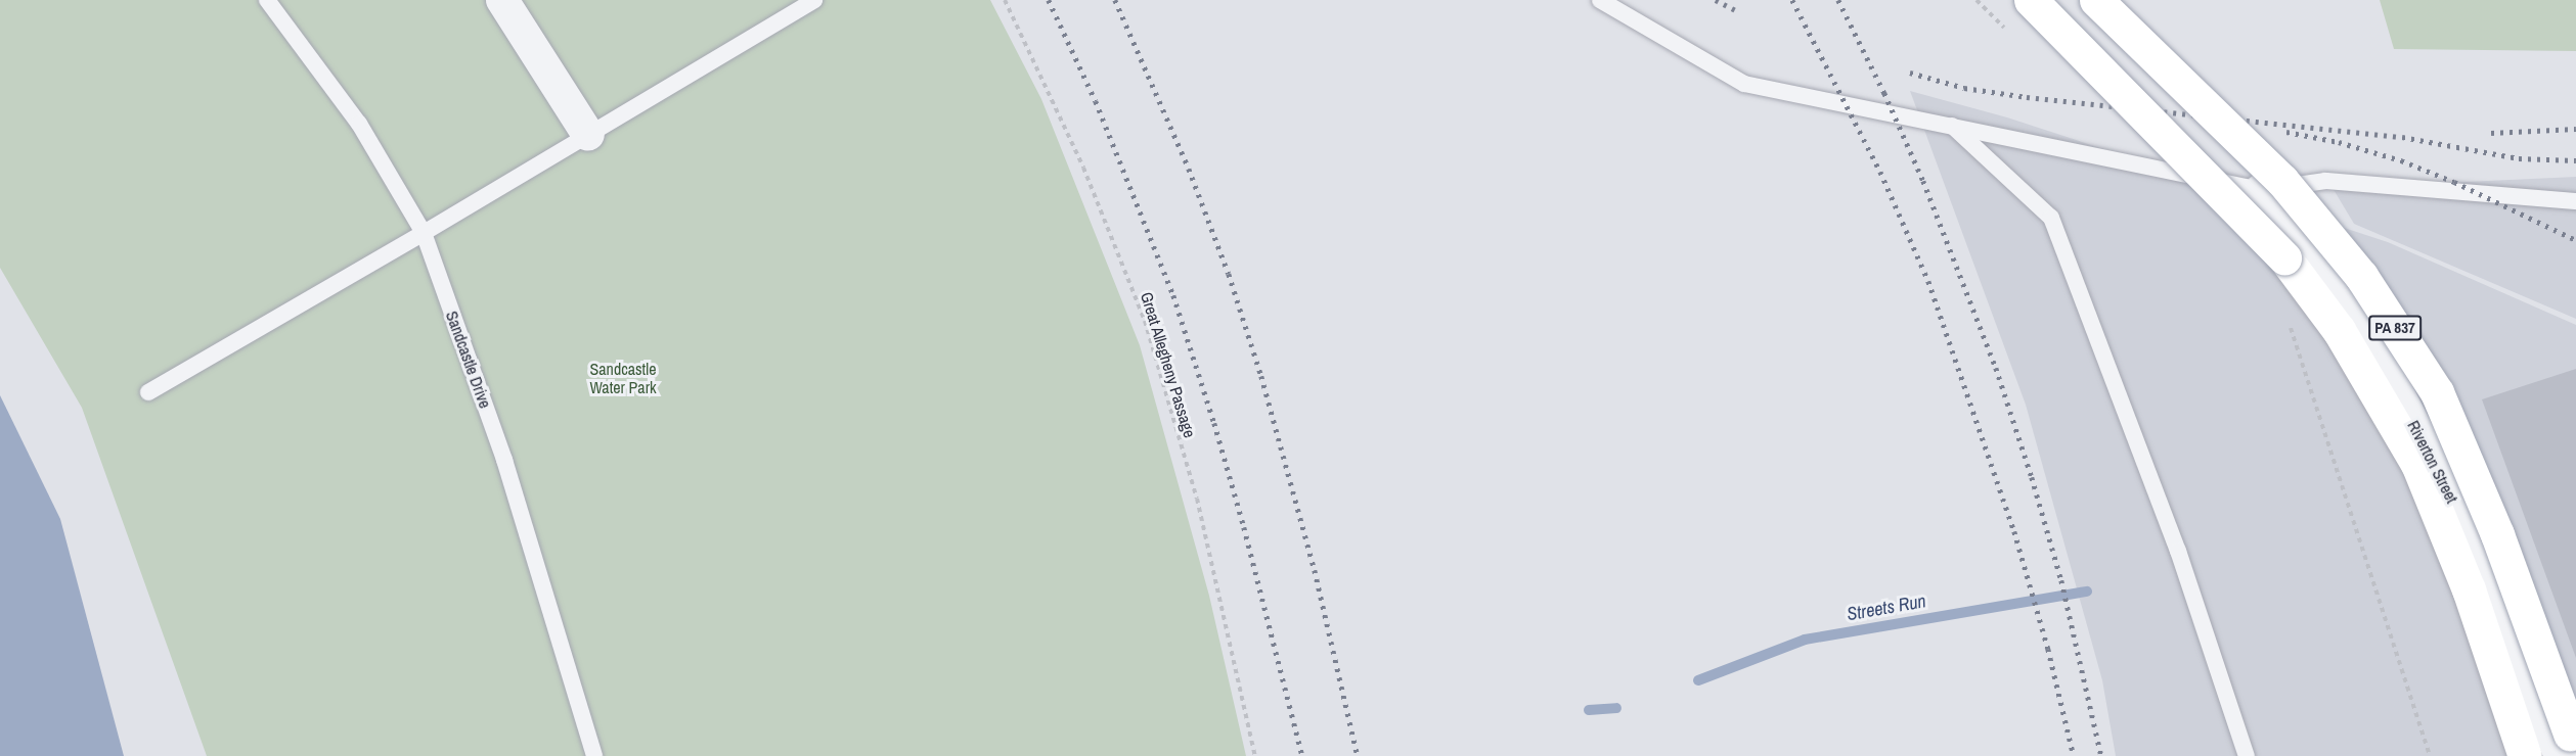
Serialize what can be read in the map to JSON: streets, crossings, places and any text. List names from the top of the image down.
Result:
{
  "streets": {
    "main road": ["PA 837"],
    "street": ["Riverton Street"],
    "lane": ["Sandcastle Drive"],
    "path": ["Great Allegheny Passage"]
  },
  "water": ["Streets Run"],
  "parks": ["Sandcastle Water Park"]
}
